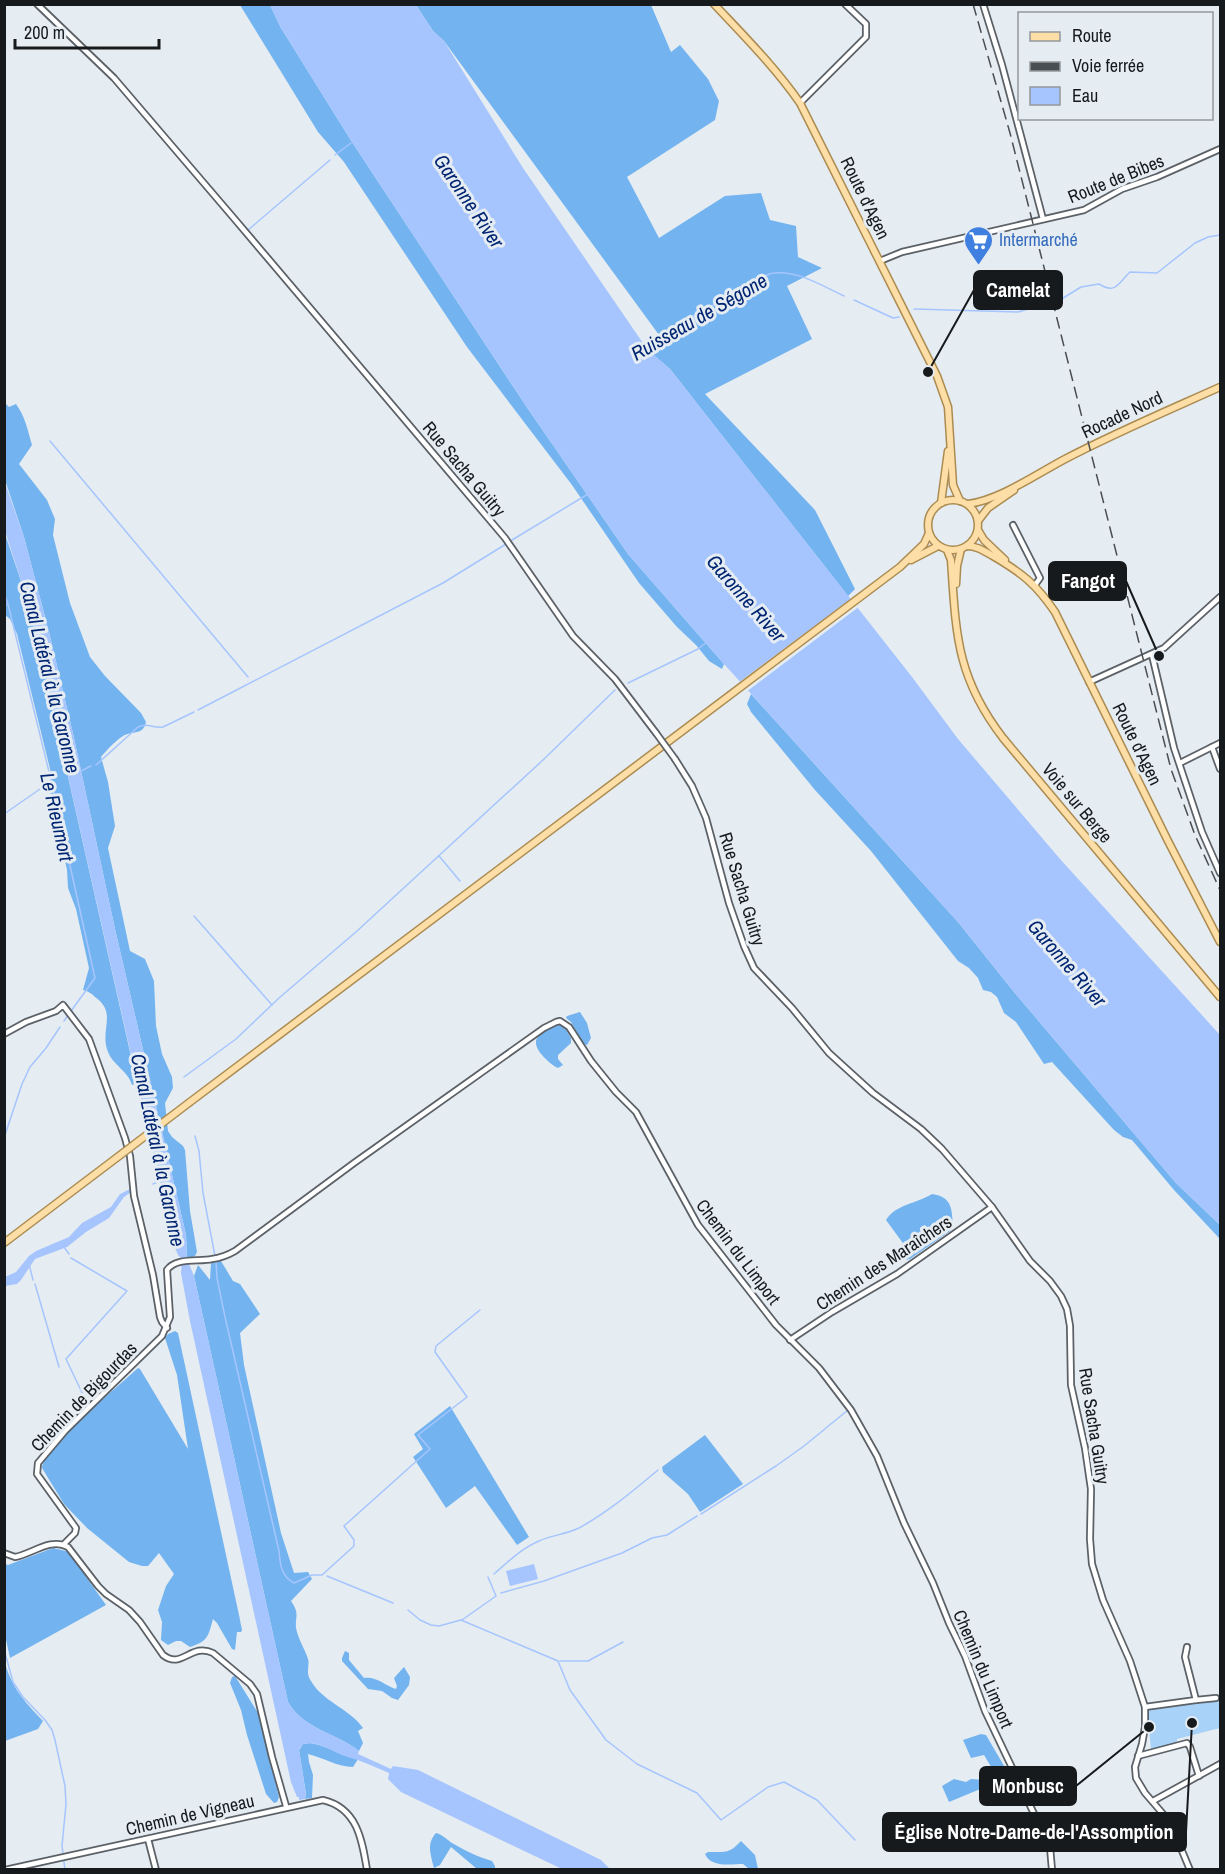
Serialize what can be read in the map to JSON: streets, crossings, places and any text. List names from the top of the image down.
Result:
{
  "streets": {
    "main road": ["Route d'Agen", "Rocade Nord", "Voie sur Berge"],
    "street": [
      "Route de Bibes",
      "Rue Sacha Guitry",
      "Chemin du Limport",
      "Chemin des Maraîchers",
      "Chemin de Bigourdas",
      "Chemin de Vigneau"
    ]
  },
  "crossings": [
    ["Route de Bibes", "Route d'Agen"],
    ["Rue Sacha Guitry", "Chemin des Maraîchers"],
    ["Chemin du Limport", "Chemin des Maraîchers"],
    ["Chemin du Limport", "Chemin de Bigourdas"]
  ],
  "water": [
    "Garonne River",
    "Ruisseau de Ségone",
    "Canal Latéral à la Garonne",
    "Le Rieumort"
  ],
  "places": {
    "supermarket": ["Intermarché"],
    "other": [
      "Camelat",
      "Fangot",
      "Église Notre-Dame-de-l'Assomption",
      "Monbusc"
    ]
  },
  "legend": ["Route", "Voie ferrée", "Eau"],
  "scale_bar": "200 m"
}
